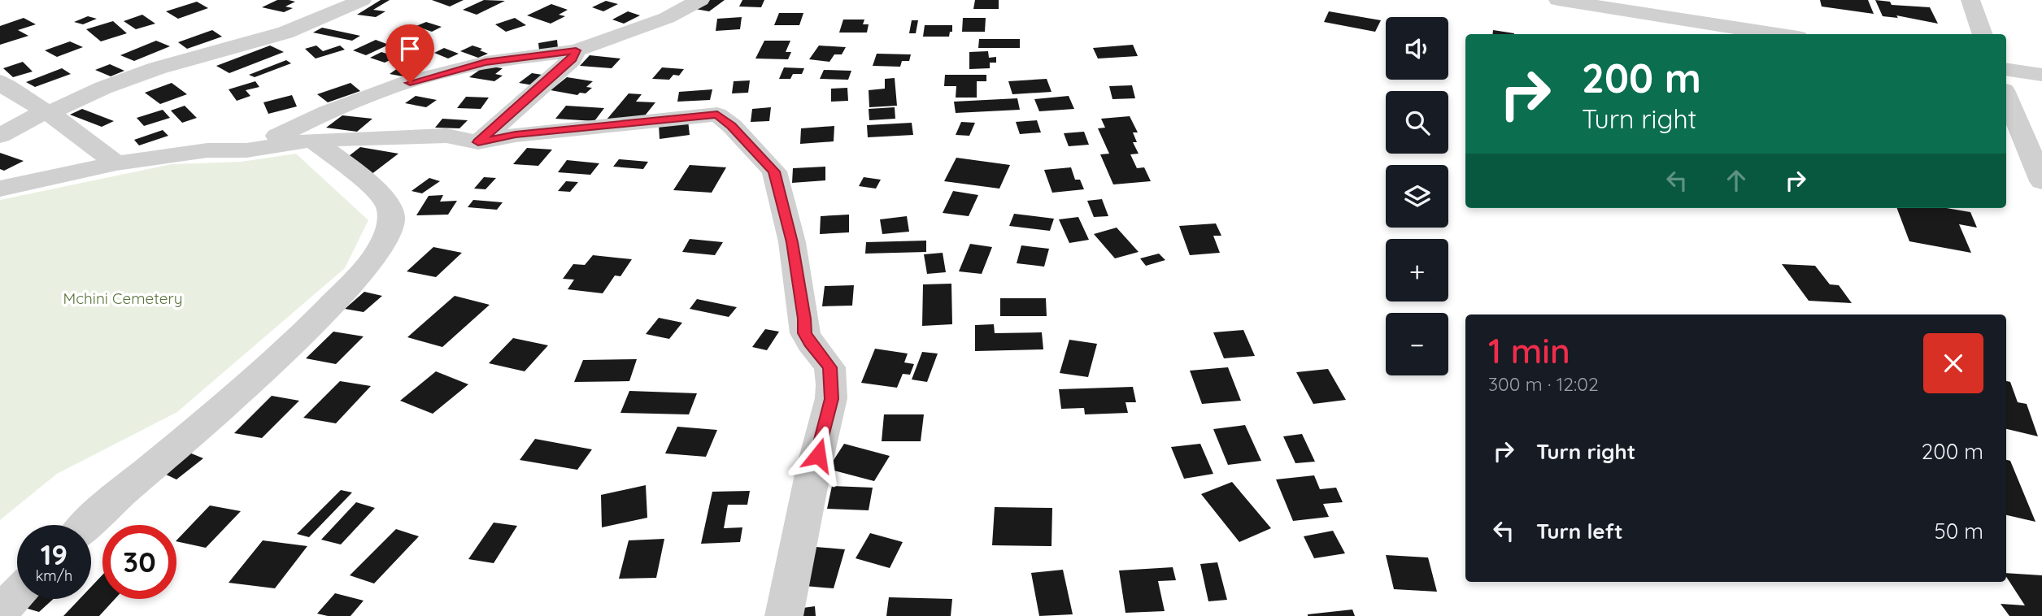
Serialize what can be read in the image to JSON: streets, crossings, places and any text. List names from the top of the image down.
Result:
{
  "parks": ["Mchini Cemetery"],
  "page": {
    "map_buttons": ["+", "−"],
    "turn": ["200 m", "Turn right"],
    "heading": ["1 min", "300 m · 12:02"],
    "list": [
      {
        "name": "Turn right",
        "value": "200 m"
      },
      {
        "name": "Turn left",
        "value": "50 m"
      }
    ],
    "speed": "19 km/h",
    "limit": "30"
  }
}
